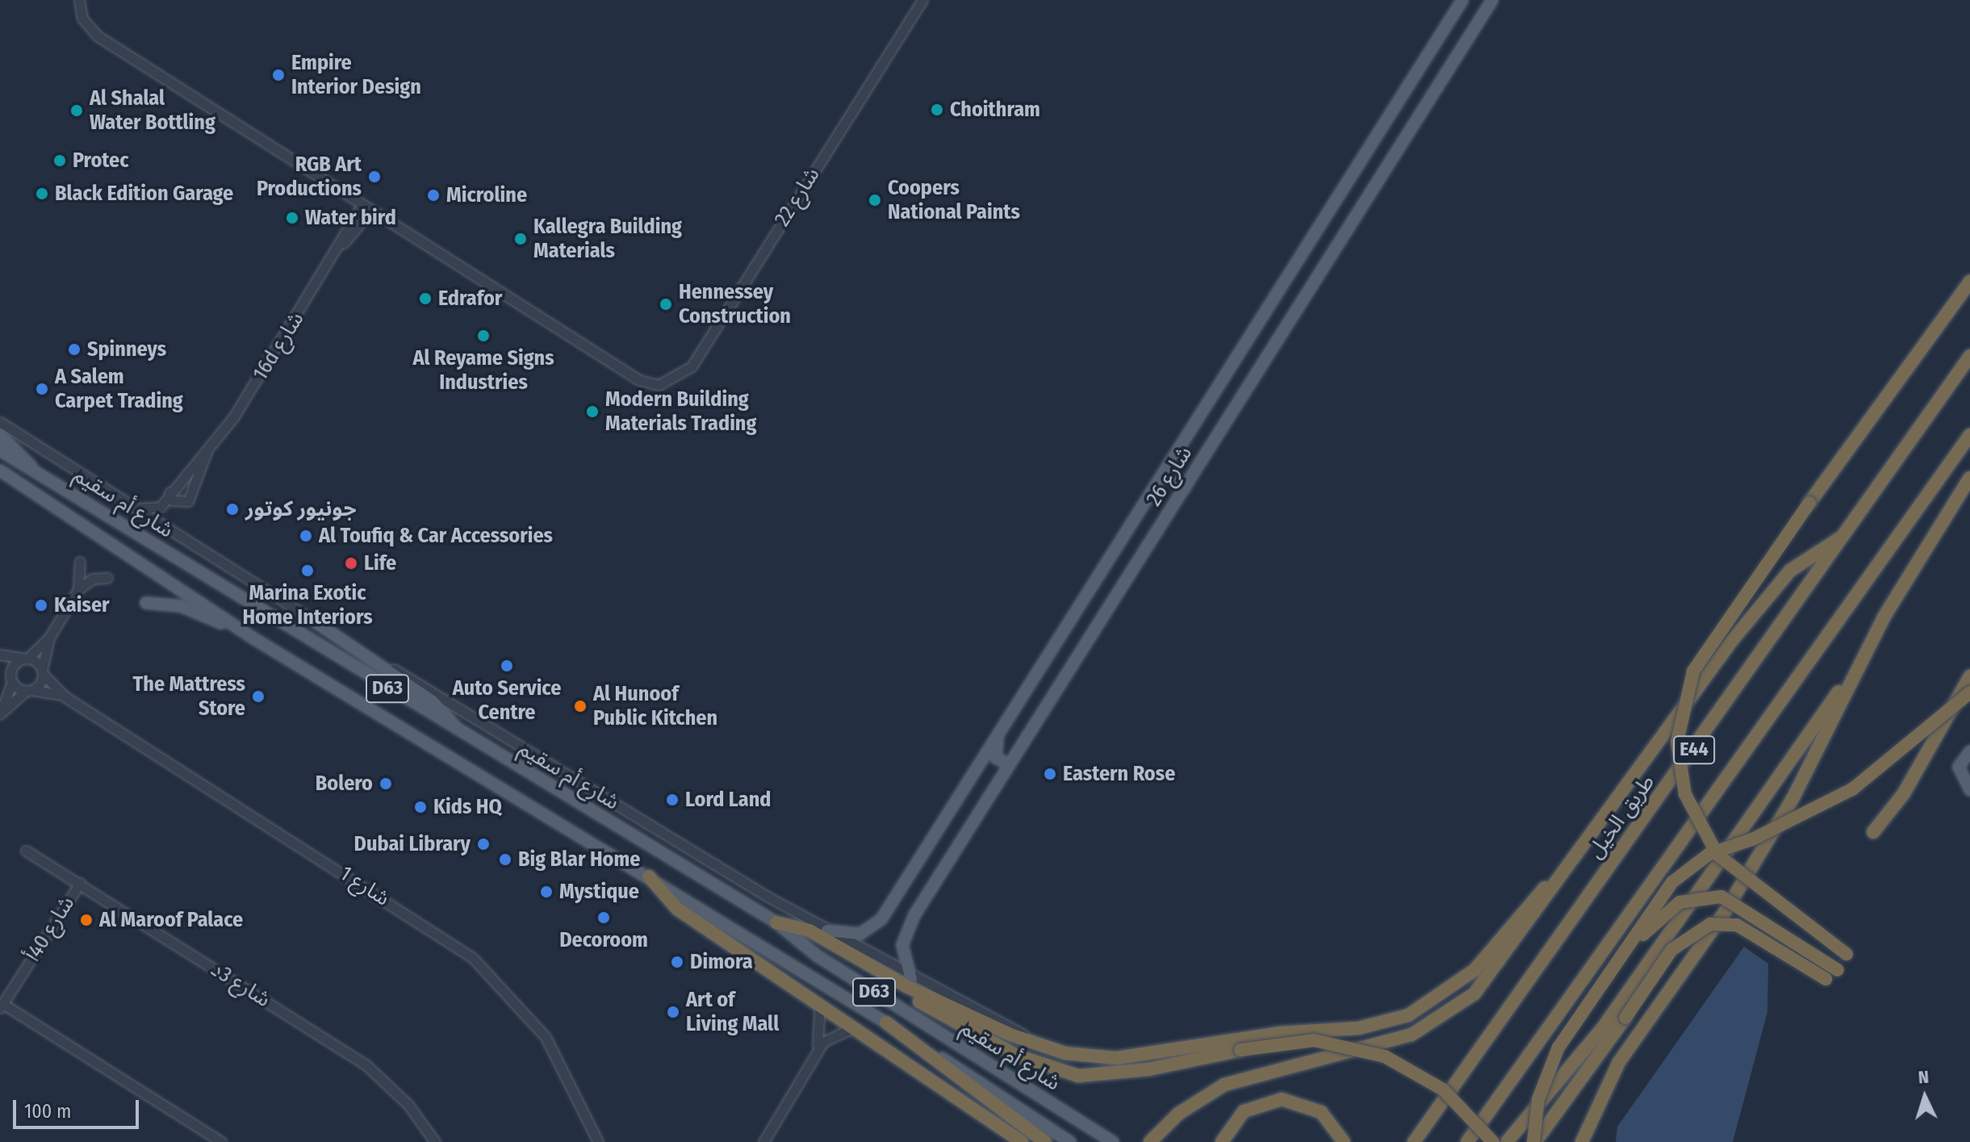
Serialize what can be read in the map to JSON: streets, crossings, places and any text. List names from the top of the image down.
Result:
{
  "streets": {
    "highway": ["E44", "طريق الخيل"],
    "main road": ["شارع 26", "شارع أم سقيم", "D63"],
    "street": [
      "شارع 22",
      "16d شارع",
      "شارع 1",
      "شارع 40أ",
      "شارع 3د"
    ]
  },
  "crossings": [
    ["شارع 22", "16d شارع"],
    ["شارع 40أ", "شارع 3د"]
  ],
  "places": [
    "Empire Interior Design",
    "Choithram",
    "Al Shalal Water Bottling",
    "Protec",
    "RGB Art Productions",
    "Black Edition Garage",
    "Microline",
    "Coopers National Paints",
    "Water bird",
    "Kallegra Building Materials",
    "Edrafor",
    "Hennessey Construction",
    "Al Reyame Signs Industries",
    "Spinneys",
    "A Salem Carpet Trading",
    "Modern Building Materials Trading",
    "جونيور كوتور",
    "Al Toufiq & Car Accessories",
    "Life",
    "Marina Exotic Home Interiors",
    "Kaiser",
    "Auto Service Centre",
    "The Mattress Store",
    "Al Hunoof Public Kitchen",
    "Eastern Rose",
    "Bolero",
    "Lord Land",
    "Kids HQ",
    "Dubai Library",
    "Big Blar Home",
    "Mystique",
    "Decoroom",
    "Al Maroof Palace",
    "Dimora",
    "Art of Living Mall"
  ],
  "scale_bar": "100 m",
  "north": "top"
}
